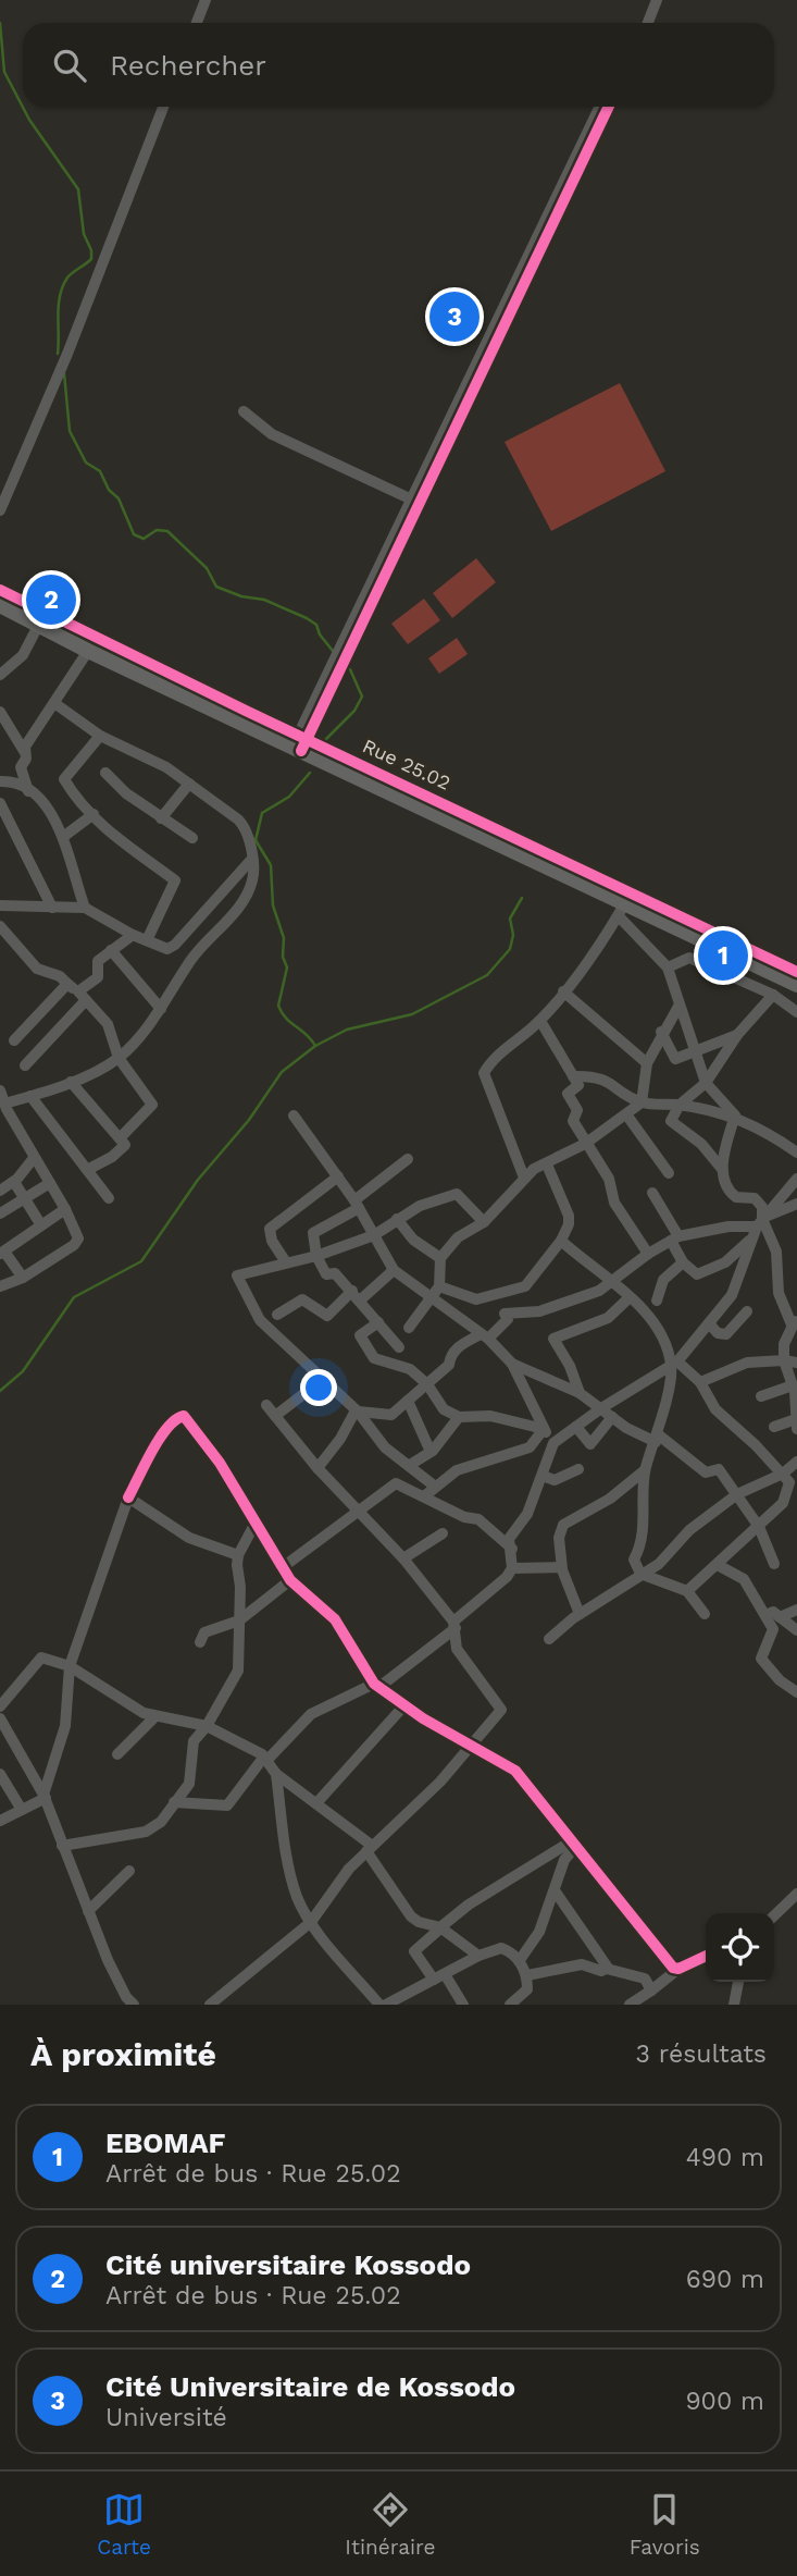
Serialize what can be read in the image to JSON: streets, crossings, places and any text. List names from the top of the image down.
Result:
{
  "streets": {
    "cycle path": ["Rue 25.02"]
  },
  "page": {
    "search": "Rechercher",
    "pins": ["3", "2", "1"],
    "heading": ["À proximité", "3 résultats"],
    "list": [
      {
        "mark": "1",
        "name": "EBOMAF",
        "note": "Arrêt de bus · Rue 25.02",
        "value": "490 m"
      },
      {
        "mark": "2",
        "name": "Cité universitaire Kossodo",
        "note": "Arrêt de bus · Rue 25.02",
        "value": "690 m"
      },
      {
        "mark": "3",
        "name": "Cité Universitaire de Kossodo",
        "note": "Université",
        "value": "900 m"
      }
    ],
    "nav": ["Carte", "Itinéraire", "Favoris"]
  }
}
